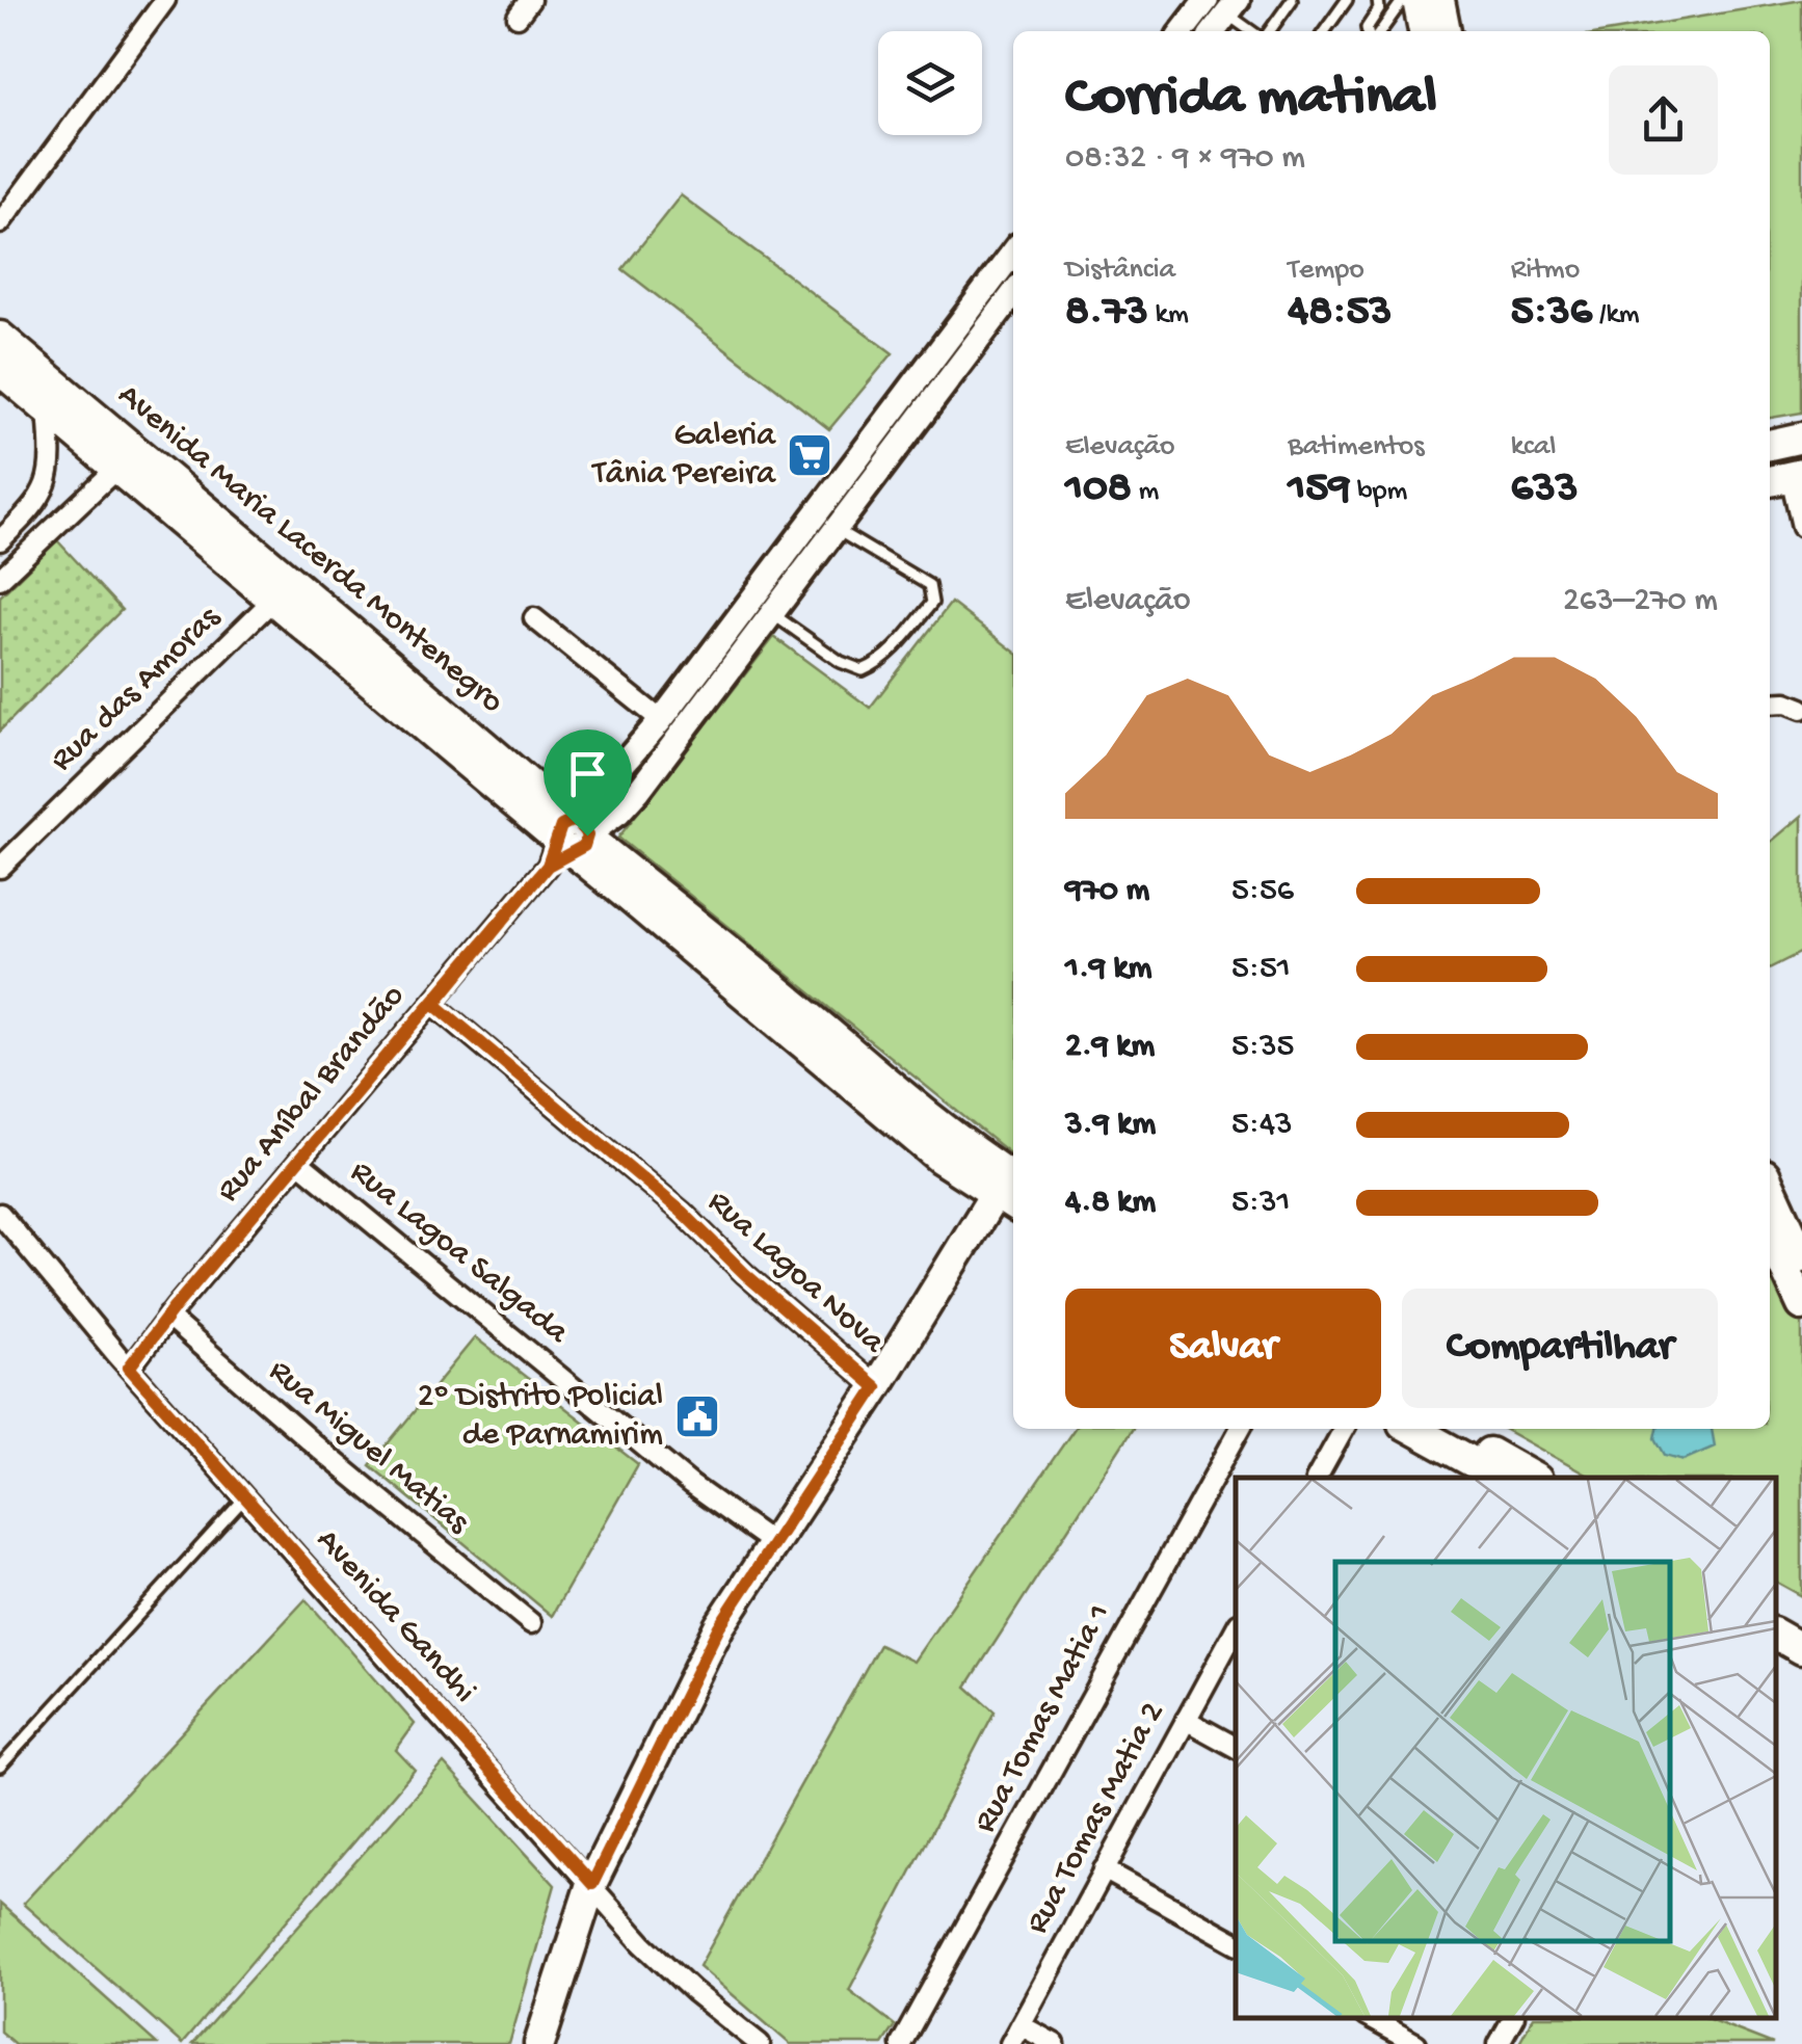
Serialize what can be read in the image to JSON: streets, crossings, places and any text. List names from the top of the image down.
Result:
{
  "streets": {
    "main road": ["Avenida Maria Lacerda Montenegro"],
    "street": [
      "Rua das Amoras",
      "Rua Aníbal Brandão",
      "Rua Lagoa Salgada",
      "Rua Lagoa Nova",
      "Rua Miguel Matias",
      "Avenida Gandhi",
      "Rua Tomas Matia 1",
      "Rua Tomas Matia 2"
    ]
  },
  "crossings": [
    ["Avenida Maria Lacerda Montenegro", "Rua das Amoras"],
    ["Avenida Maria Lacerda Montenegro", "Rua Aníbal Brandão"],
    ["Rua Aníbal Brandão", "Rua Lagoa Salgada"],
    ["Rua Aníbal Brandão", "Rua Lagoa Nova"],
    ["Rua Aníbal Brandão", "Rua Miguel Matias"],
    ["Rua Aníbal Brandão", "Avenida Gandhi"]
  ],
  "places": {
    "supermarket": ["Galeria Tânia Pereira"],
    "public building": ["2º Distrito Policial de Parnamirim"]
  },
  "page": {
    "heading": ["Corrida matinal", "08:32 · 9 × 970 m"],
    "stats": [
      ["Distância", "8.73 km"],
      ["Tempo", "48:53"],
      ["Ritmo", "5:36 /km"],
      ["Elevação", "108 m"],
      ["Batimentos", "159 bpm"],
      ["kcal", "633"]
    ],
    "chart": ["Elevação", "263–270 m"],
    "list": [
      {
        "name": "970 m",
        "note": "5:56"
      },
      {
        "name": "1.9 km",
        "note": "5:51"
      },
      {
        "name": "2.9 km",
        "note": "5:35"
      },
      {
        "name": "3.9 km",
        "note": "5:43"
      },
      {
        "name": "4.8 km",
        "note": "5:31"
      }
    ],
    "buttons": ["Salvar", "Compartilhar"]
  }
}
